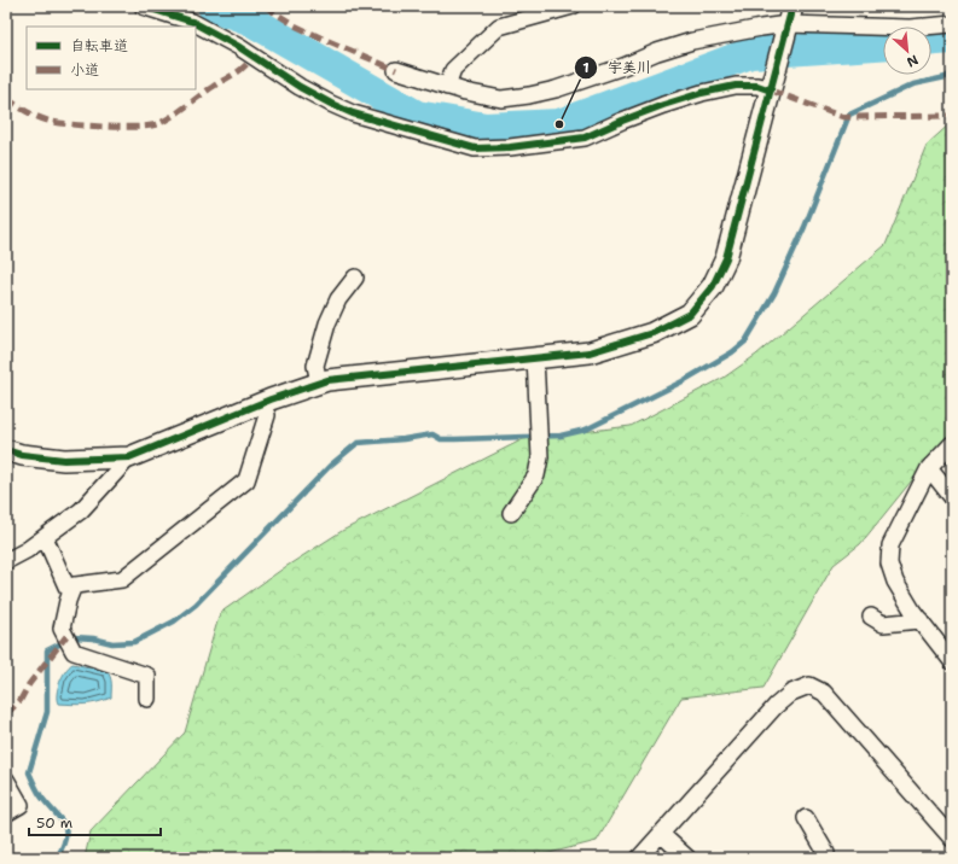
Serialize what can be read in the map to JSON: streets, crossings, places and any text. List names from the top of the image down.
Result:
{
  "places": ["宇美川"],
  "legend": ["自転車道", "小道"],
  "scale_bar": "50 m",
  "north": "bottom right"
}
